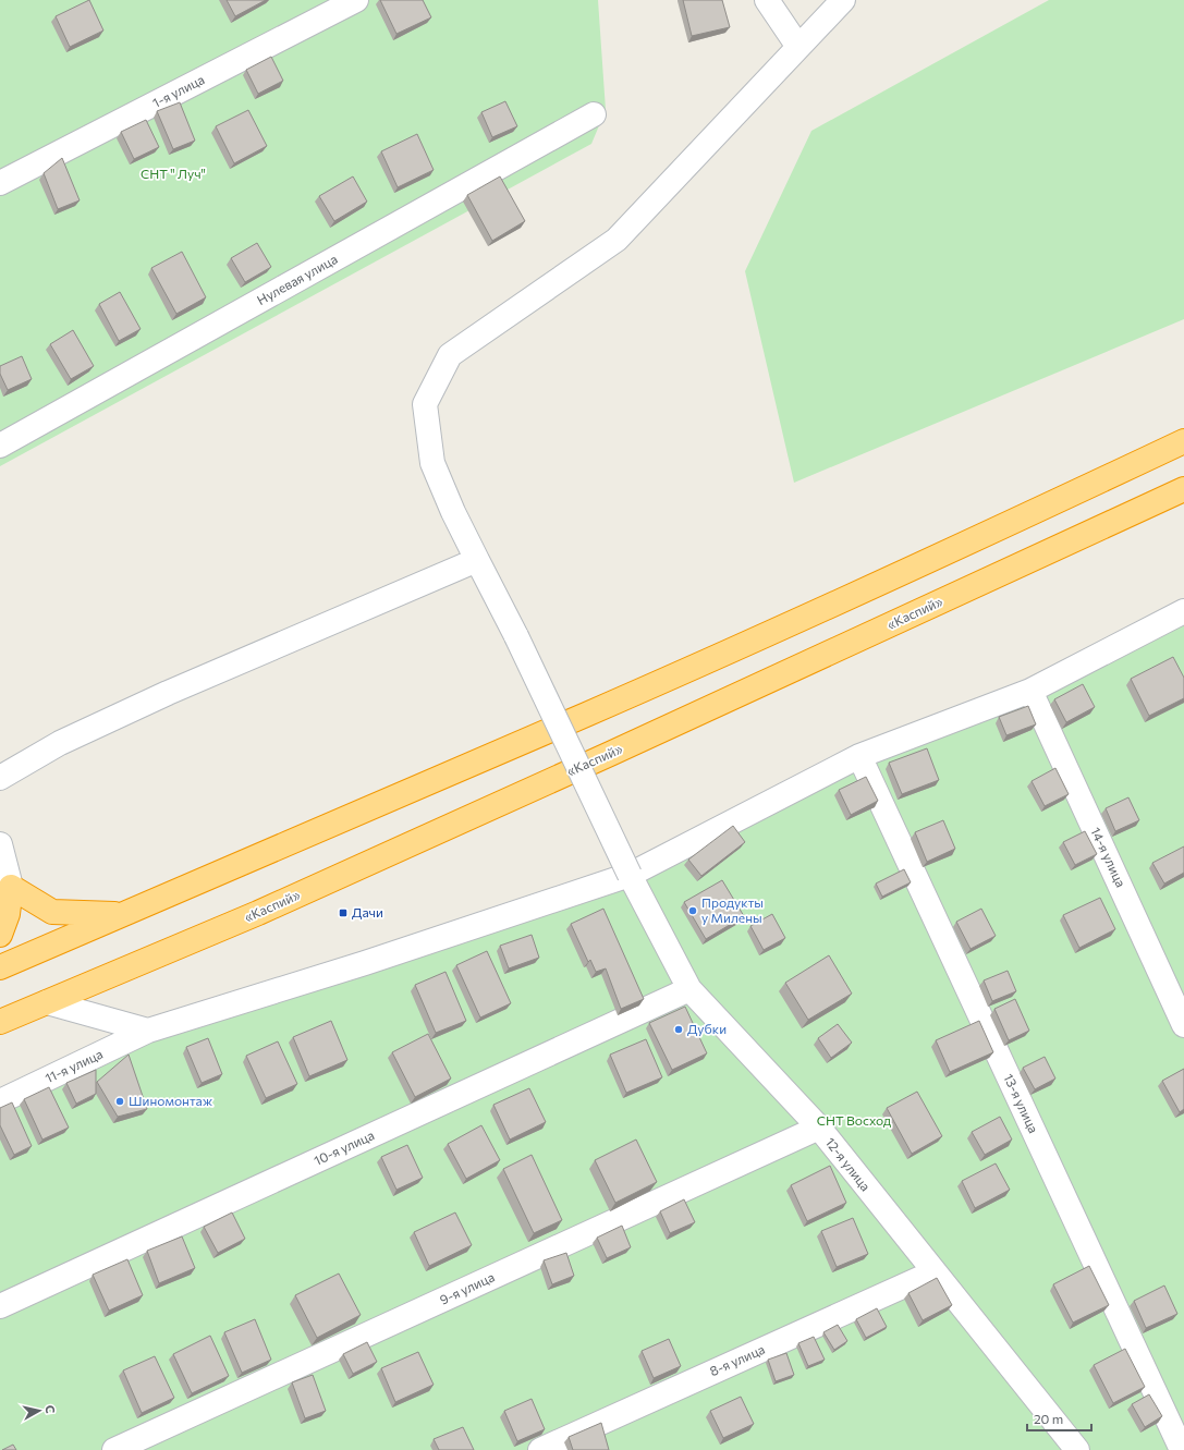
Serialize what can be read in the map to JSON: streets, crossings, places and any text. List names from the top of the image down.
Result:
{
  "streets": {
    "highway": ["«Каспий»"],
    "street": [
      "1-я улица",
      "Нулевая улица",
      "14-я улица",
      "11-я улица",
      "13-я улица",
      "10-я улица",
      "12-я улица",
      "9-я улица",
      "8-я улица"
    ]
  },
  "crossings": [
    ["14-я улица", "11-я улица"],
    ["11-я улица", "13-я улица"],
    ["11-я улица", "12-я улица"],
    ["10-я улица", "12-я улица"],
    ["12-я улица", "9-я улица"],
    ["12-я улица", "8-я улица"]
  ],
  "parks": ["СНТ \" Луч\"", "СНТ Восход"],
  "places": {
    "other": ["Продукты у Милены", "Дубки", "Шиномонтаж"],
    "transit": ["Дачи"]
  },
  "scale_bar": "20 m",
  "north": "right"
}
